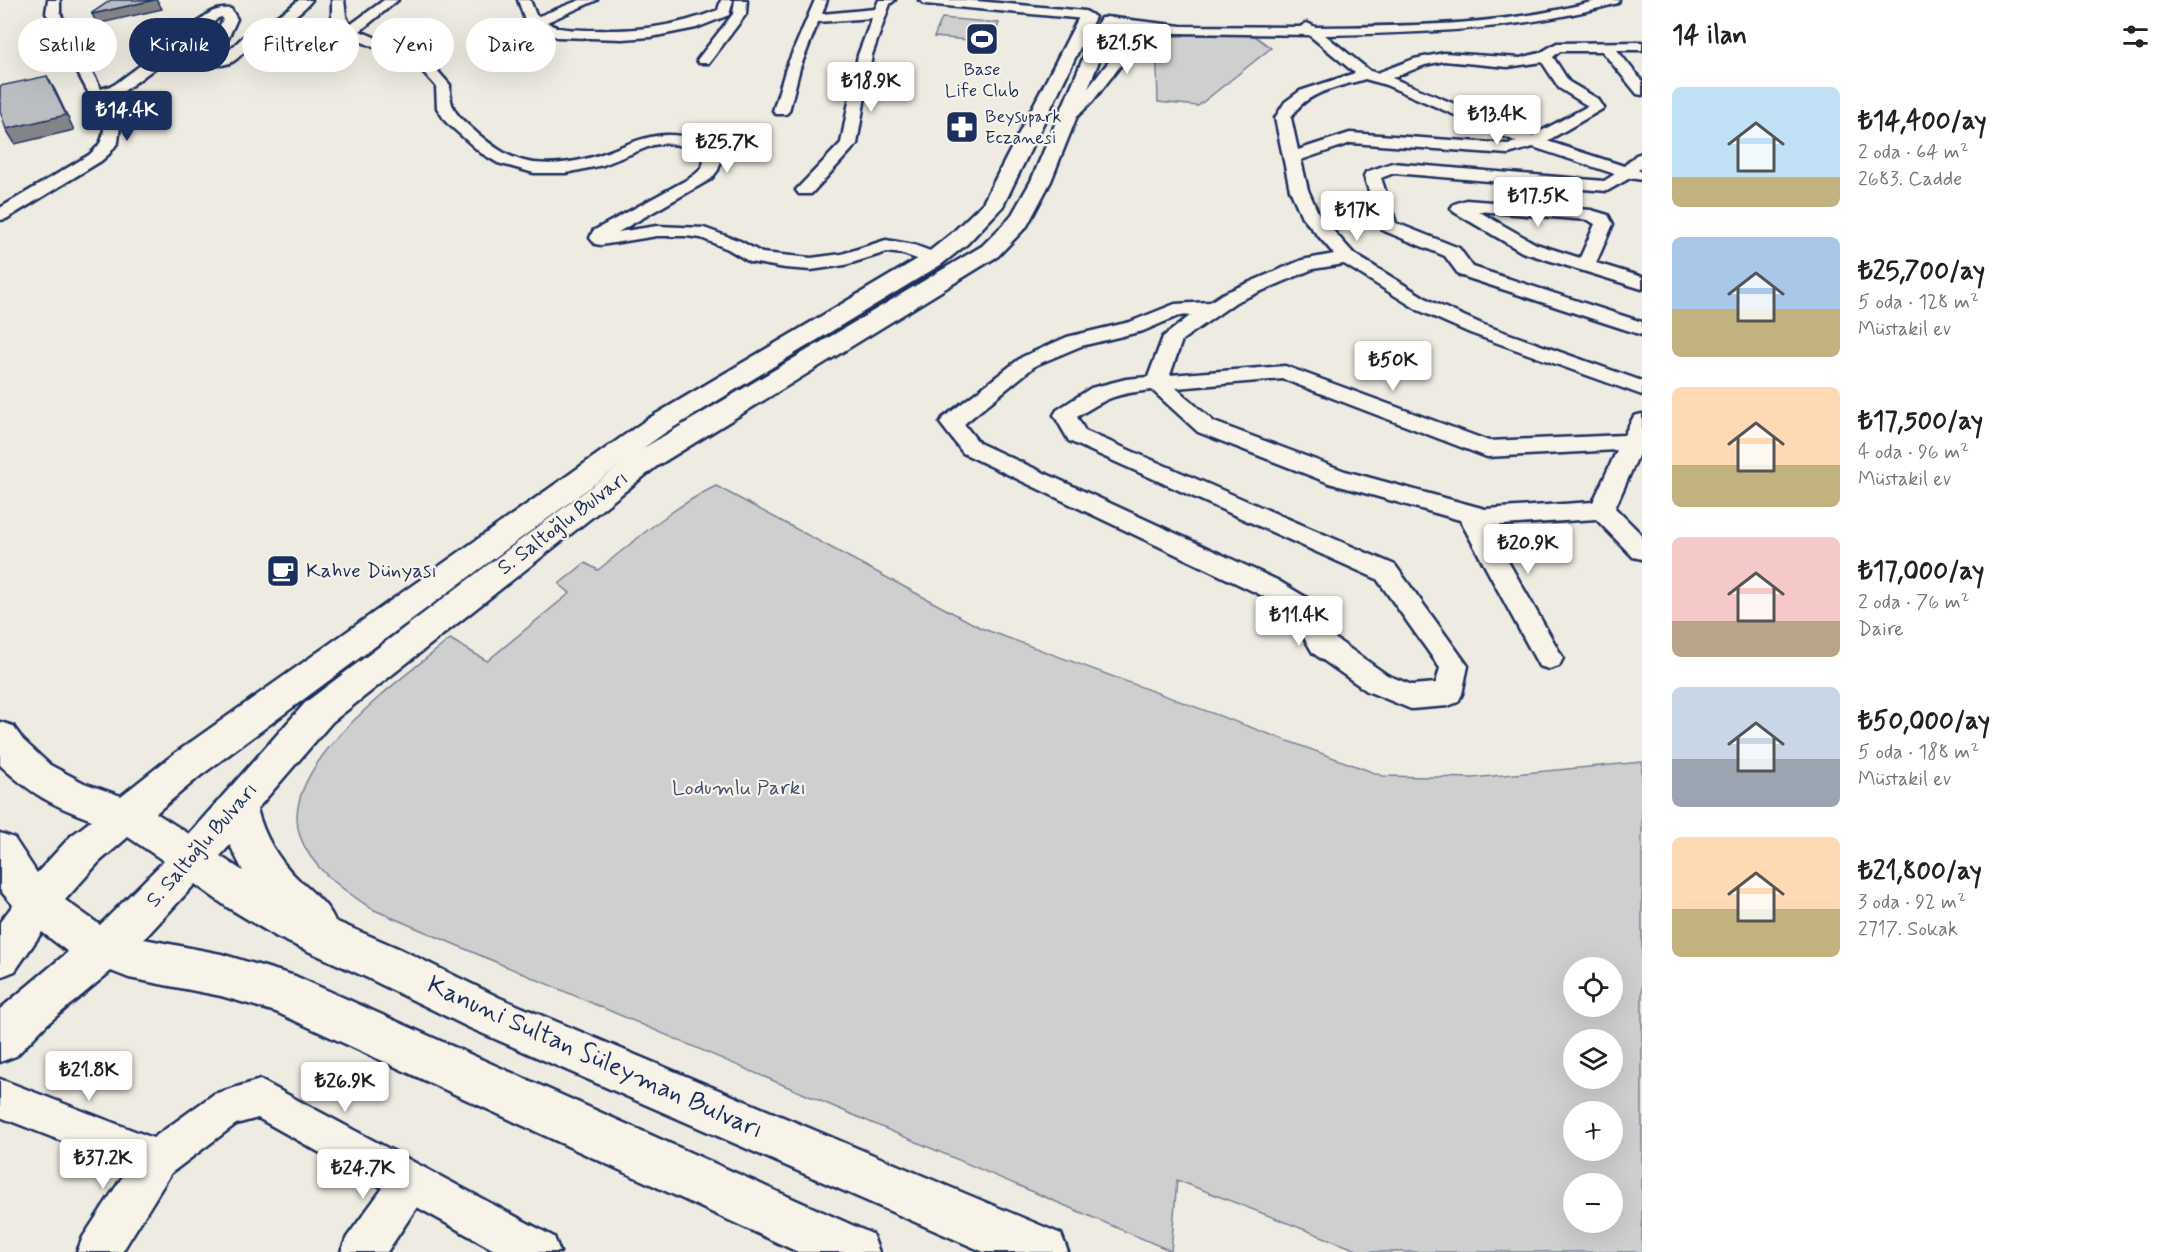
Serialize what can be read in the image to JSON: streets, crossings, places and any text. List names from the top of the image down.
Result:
{
  "streets": {
    "main road": ["S. Saltoğlu Bulvarı", "Kanuni Sultan Süleyman Bulvarı"]
  },
  "crossings": [
    ["S. Saltoğlu Bulvarı", "Kanuni Sultan Süleyman Bulvarı"]
  ],
  "parks": ["Lodumlu Parkı"],
  "places": {
    "sports": ["Base Life Club"],
    "pharmacy": ["Beysupark Eczanesi"],
    "cafe": ["Kahve Dünyası"]
  },
  "page": {
    "heading": "14 ilan",
    "chip": [
      "Satılık",
      "Kiralık",
      "Filtreler",
      "Yeni",
      "Daire"
    ],
    "price": [
      "₺21.5K",
      "₺18.9K",
      "₺14.4K",
      "₺13.4K",
      "₺25.7K",
      "₺17.5K",
      "₺17K",
      "₺50K",
      "₺20.9K",
      "₺11.4K",
      "₺21.8K",
      "₺26.9K",
      "₺37.2K",
      "₺24.7K"
    ],
    "list": [
      {
        "name": "₺14,400/ay",
        "note": "2 oda · 64 m² · 2683. Cadde"
      },
      {
        "name": "₺25,700/ay",
        "note": "5 oda · 128 m² · Müstakil ev"
      },
      {
        "name": "₺17,500/ay",
        "note": "4 oda · 96 m² · Müstakil ev"
      },
      {
        "name": "₺17,000/ay",
        "note": "2 oda · 76 m² · Daire"
      },
      {
        "name": "₺50,000/ay",
        "note": "5 oda · 188 m² · Müstakil ev"
      },
      {
        "name": "₺21,800/ay",
        "note": "3 oda · 92 m² · 2717. Sokak"
      }
    ],
    "map_buttons": ["+", "−"]
  }
}
